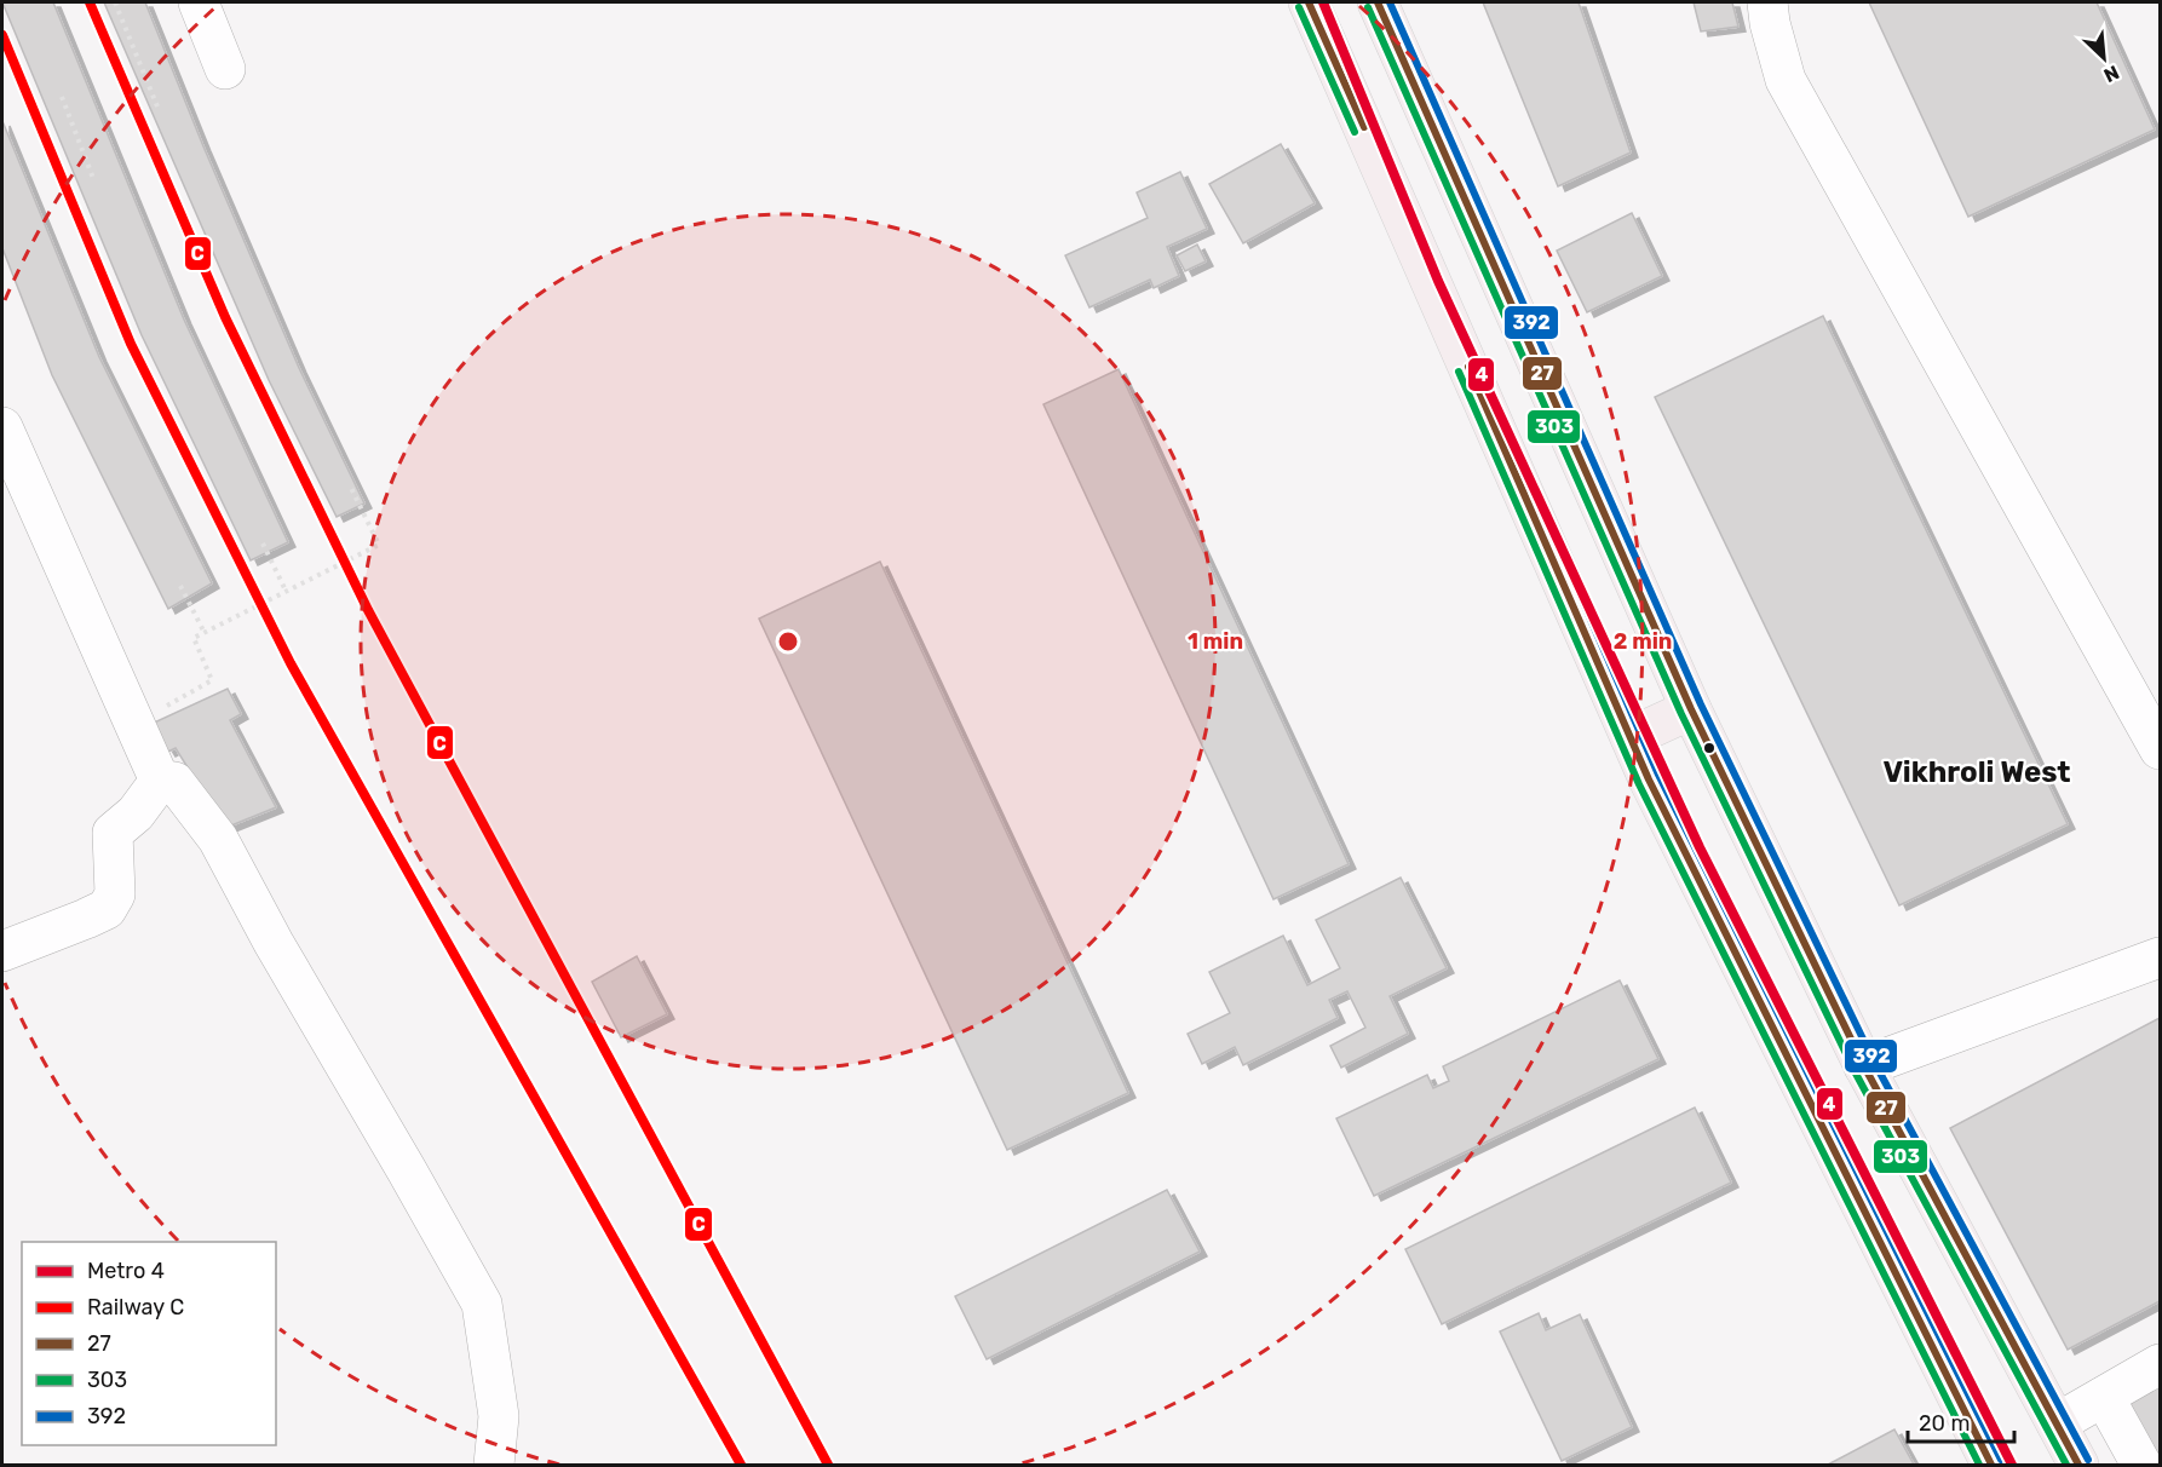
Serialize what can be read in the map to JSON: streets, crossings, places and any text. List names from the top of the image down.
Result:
{
  "districts": ["Vikhroli West"],
  "lines": [
    "metro line 4",
    "rail line C",
    "transit line 27",
    "transit line 392",
    "transit line 303"
  ],
  "legend": [
    "Metro 4",
    "Railway C",
    "27",
    "303",
    "392"
  ],
  "scale_bar": "20 m",
  "north": "bottom right",
  "rings": ["1 min", "2 min"]
}
